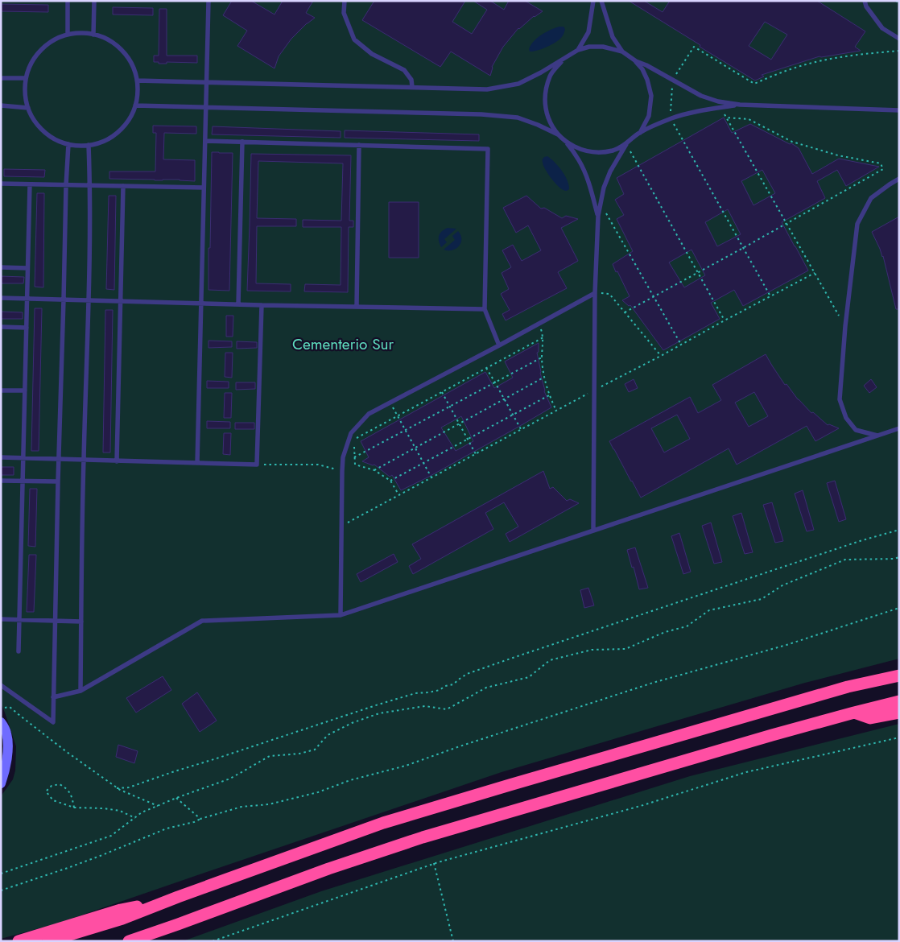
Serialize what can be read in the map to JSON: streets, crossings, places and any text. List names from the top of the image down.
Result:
{
  "parks": ["Cementerio Sur"]
}
